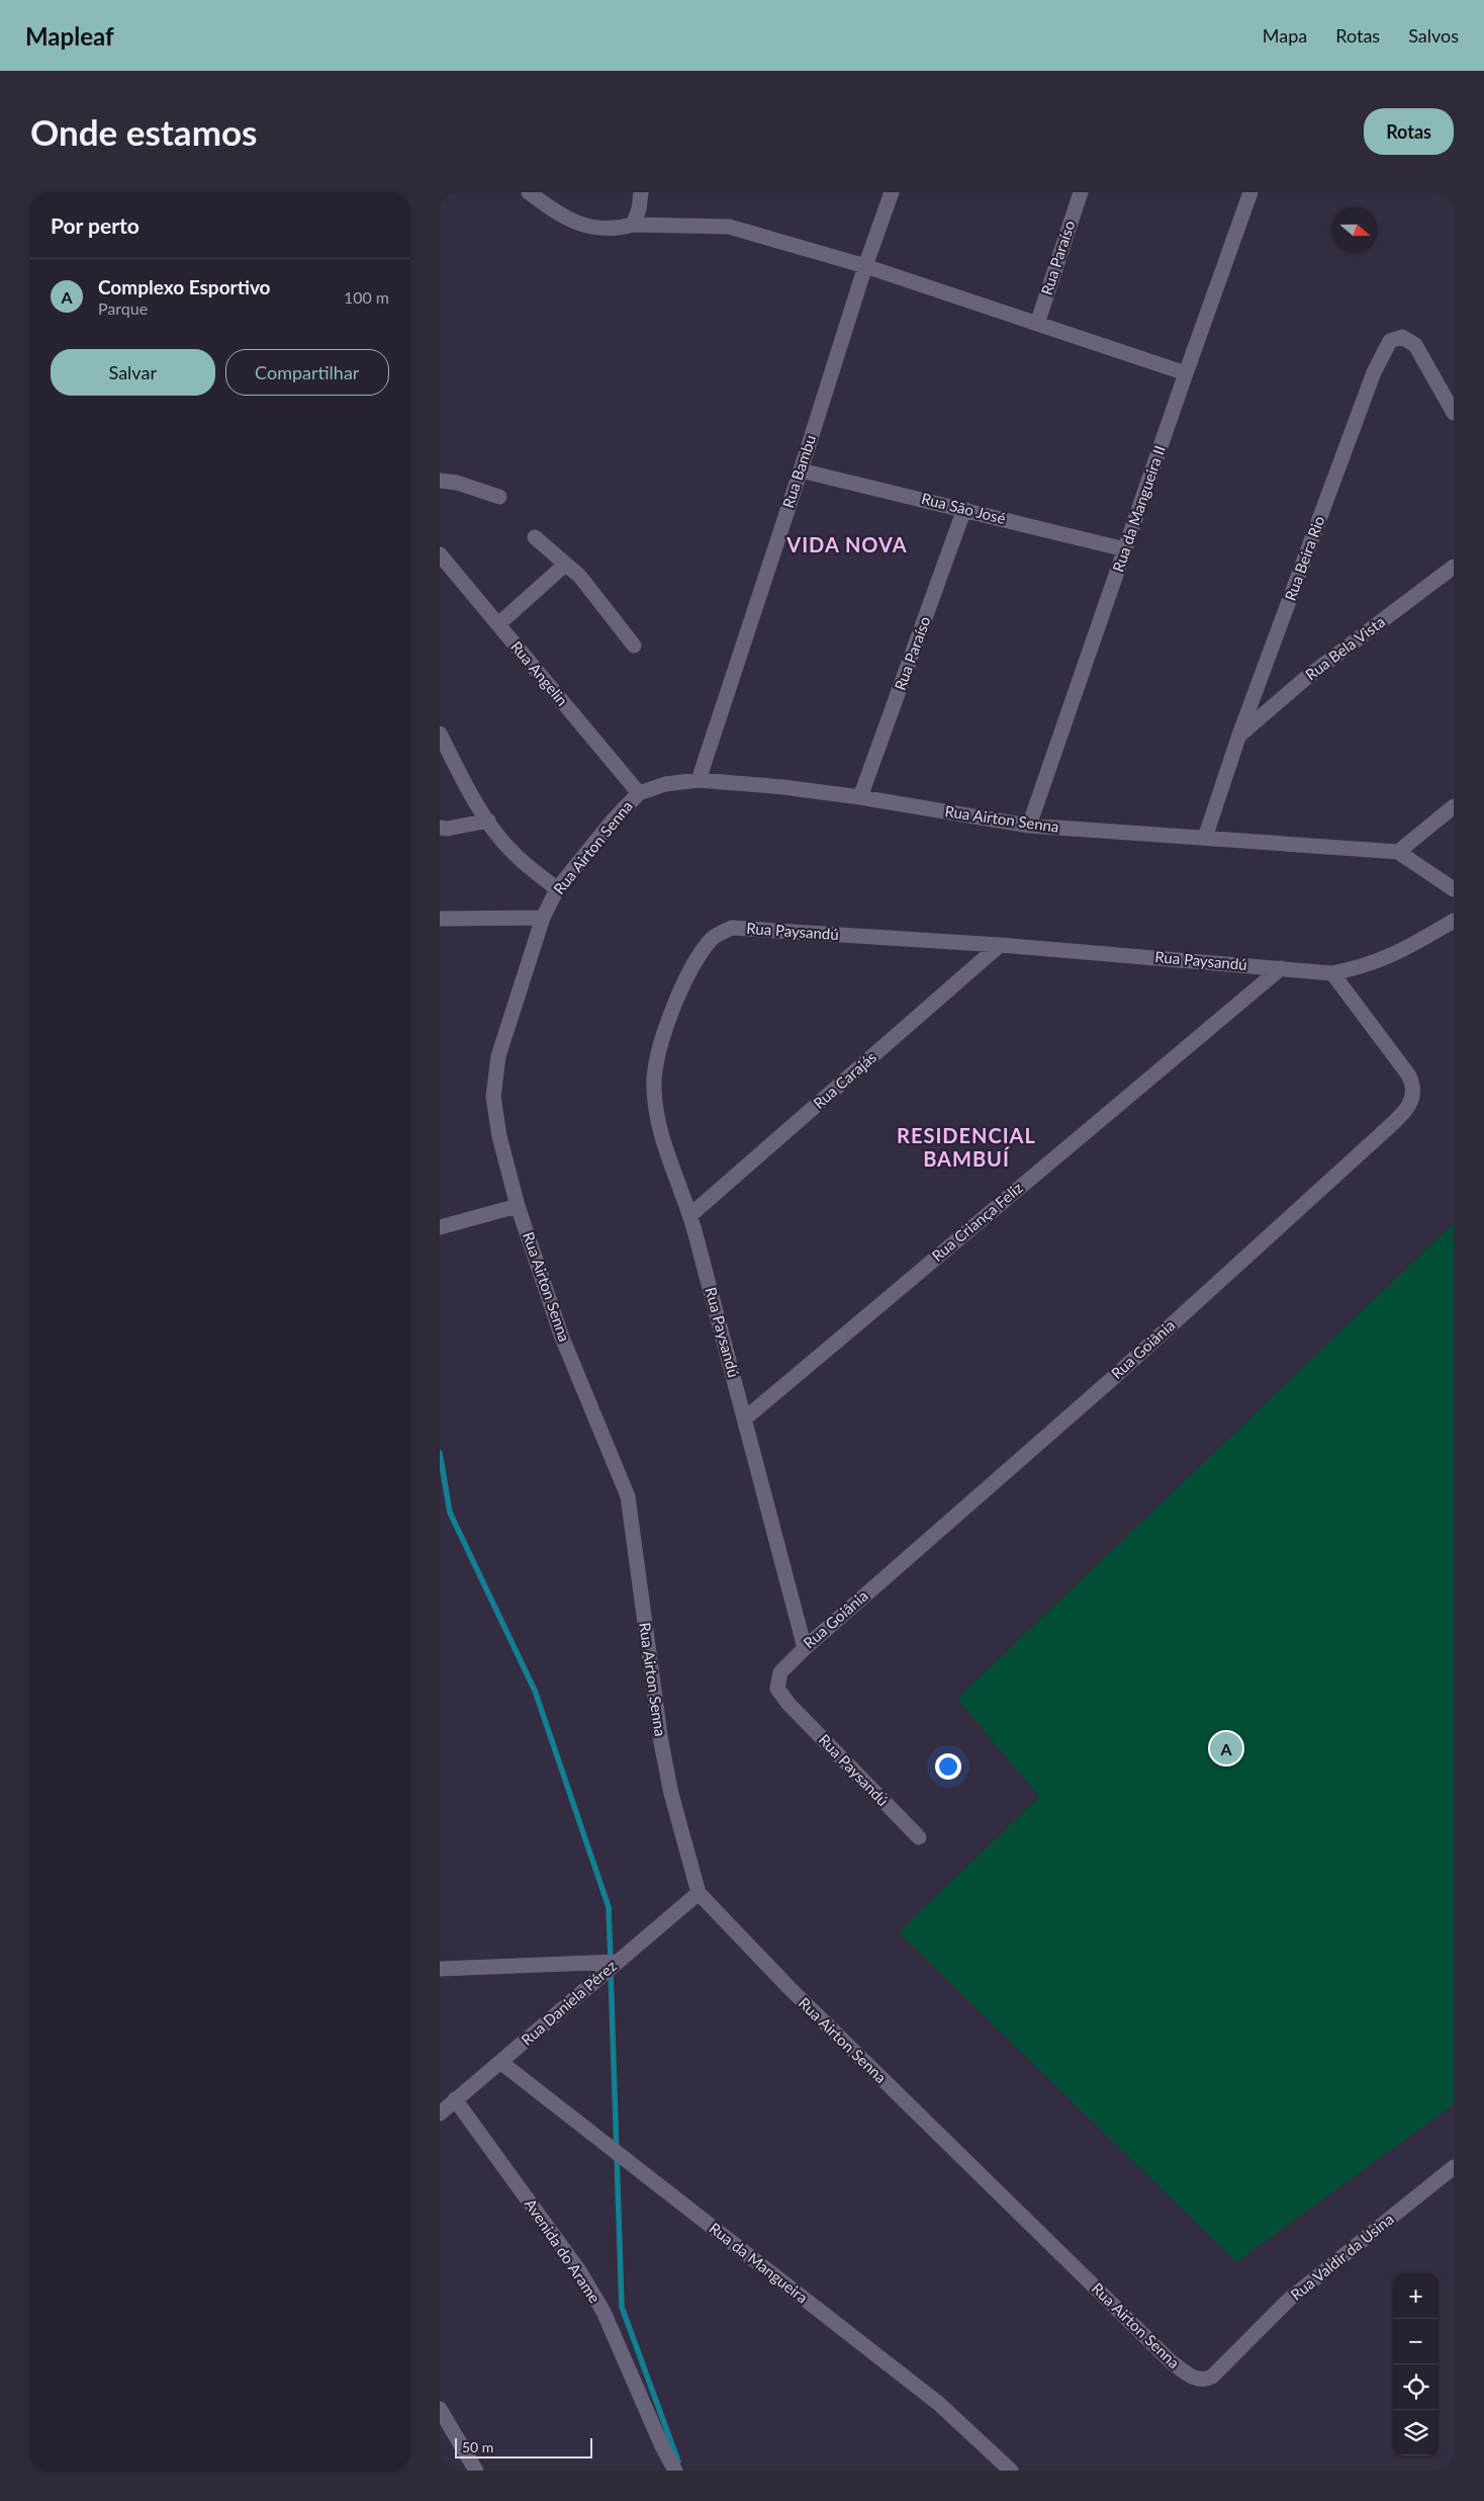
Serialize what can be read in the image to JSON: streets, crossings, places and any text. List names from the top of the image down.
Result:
{
  "streets": {
    "street": [
      "Rua Paraíso",
      "Rua Bambu",
      "Rua São José",
      "Rua da Mangueira II",
      "Rua Beira Rio",
      "Rua Bela Vista",
      "Rua Angelin",
      "Rua Airton Senna",
      "Rua Paysandú",
      "Rua Carajás",
      "Rua Criança Feliz",
      "Rua Goiânia",
      "Rua Daniela Pérez",
      "Avenida do Arame",
      "Rua Valdir da Usina",
      "Rua da Mangueira"
    ]
  },
  "crossings": [
    ["Rua Paraíso", "Rua São José"],
    ["Rua Paraíso", "Rua Airton Senna"],
    ["Rua Bambu", "Rua São José"],
    ["Rua Bambu", "Rua Airton Senna"],
    ["Rua São José", "Rua da Mangueira II"],
    ["Rua da Mangueira II", "Rua Airton Senna"],
    ["Rua Beira Rio", "Rua Bela Vista"],
    ["Rua Beira Rio", "Rua Airton Senna"],
    ["Rua Angelin", "Rua Airton Senna"],
    ["Rua Airton Senna", "Rua Daniela Pérez"],
    ["Rua Airton Senna", "Rua Valdir da Usina"],
    ["Rua Paysandú", "Rua Carajás"],
    ["Rua Paysandú", "Rua Criança Feliz"],
    ["Rua Paysandú", "Rua Goiânia"],
    ["Rua Daniela Pérez", "Avenida do Arame"],
    ["Rua Daniela Pérez", "Rua da Mangueira"]
  ],
  "districts": ["VIDA NOVA", "RESIDENCIAL BAMBUÍ"],
  "scale_bar": "50 m",
  "north": "right",
  "page": {
    "header": "Mapleaf",
    "nav": ["Mapa", "Rotas", "Salvos"],
    "buttons": [
      "Rotas",
      ["Salvar", "Compartilhar"]
    ],
    "title": "Onde estamos",
    "heading": "Por perto",
    "list": [
      {
        "mark": "A",
        "name": "Complexo Esportivo",
        "note": "Parque",
        "value": "100 m"
      }
    ],
    "pins": "A",
    "map_buttons": ["+", "−"],
    "scale": "50 m"
  }
}
